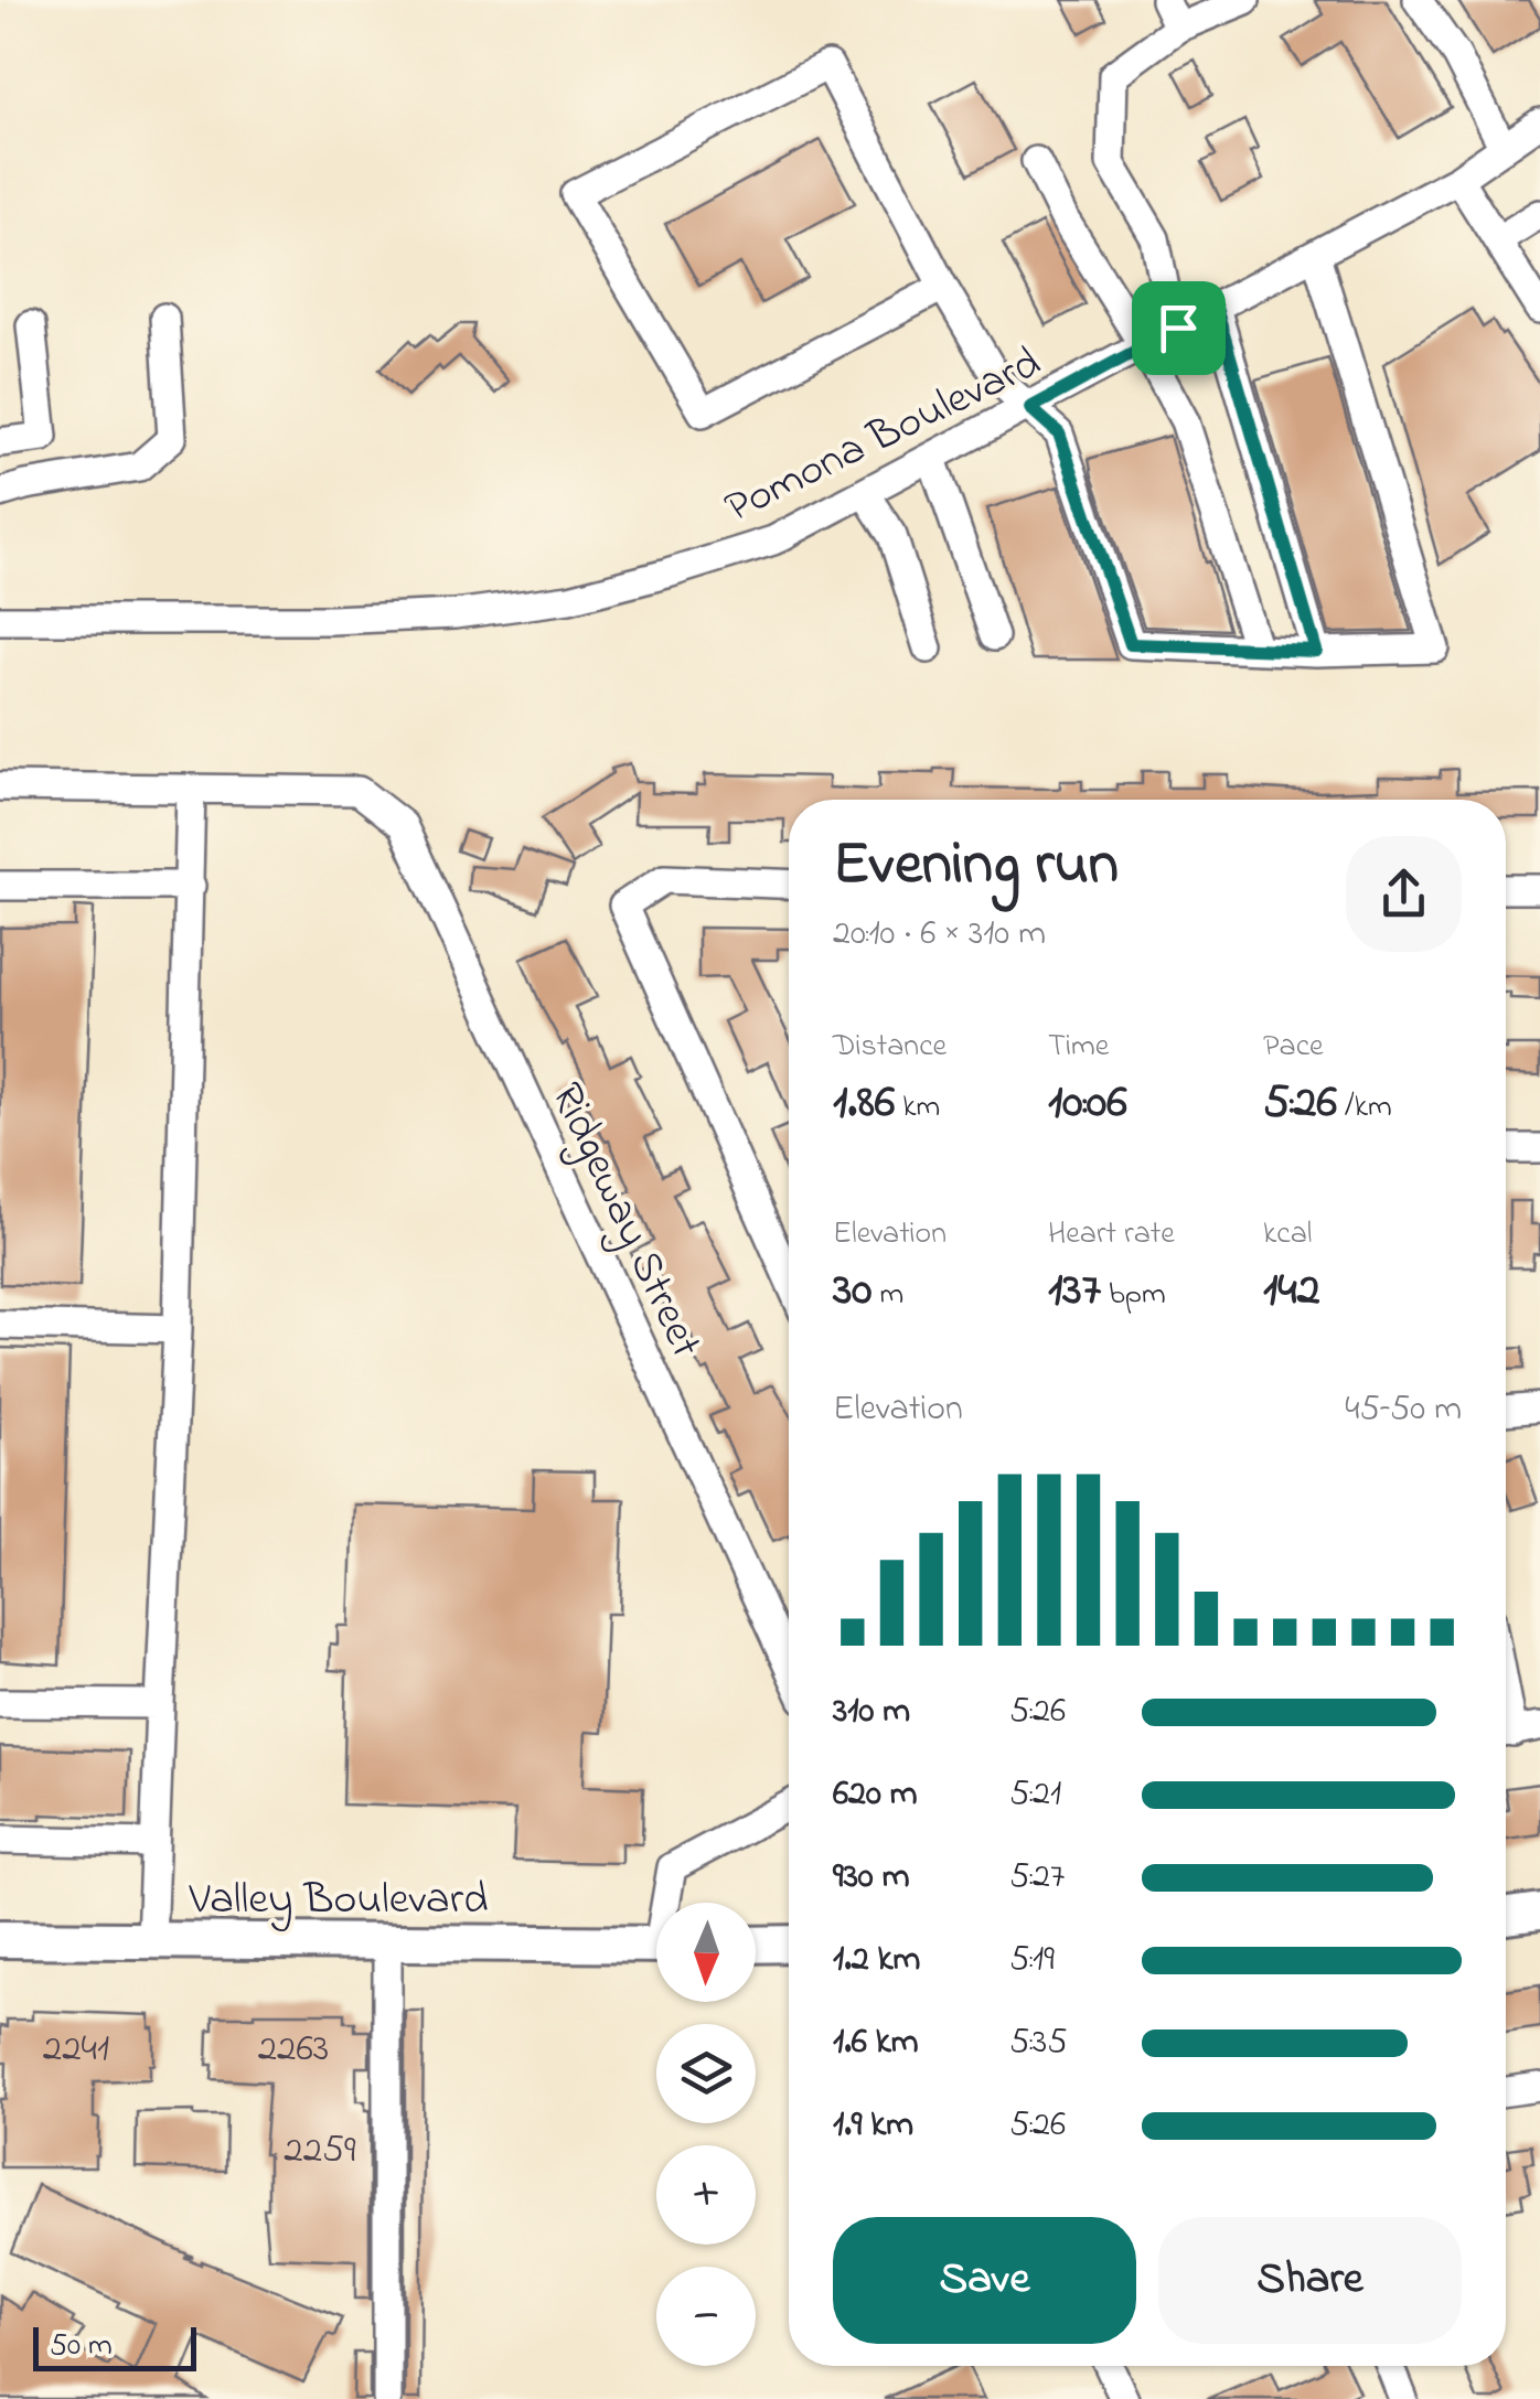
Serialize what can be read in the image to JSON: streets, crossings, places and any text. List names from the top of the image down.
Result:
{
  "streets": {
    "main road": ["Valley Boulevard"],
    "street": ["Pomona Boulevard", "Ridgeway Street"]
  },
  "house_numbers": ["2241", "2263", "2259"],
  "scale_bar": "50 m",
  "north": "bottom",
  "page": {
    "heading": ["Evening run", "20:10 · 6 × 310 m"],
    "stats": [
      ["Distance", "1.86 km"],
      ["Time", "10:06"],
      ["Pace", "5:26 /km"],
      ["Elevation", "30 m"],
      ["Heart rate", "137 bpm"],
      ["kcal", "142"]
    ],
    "chart": ["Elevation", "45–50 m"],
    "list": [
      {
        "name": "310 m",
        "note": "5:26"
      },
      {
        "name": "620 m",
        "note": "5:21"
      },
      {
        "name": "930 m",
        "note": "5:27"
      },
      {
        "name": "1.2 km",
        "note": "5:19"
      },
      {
        "name": "1.6 km",
        "note": "5:35"
      },
      {
        "name": "1.9 km",
        "note": "5:26"
      }
    ],
    "map_buttons": ["+", "−"],
    "buttons": ["Save", "Share"],
    "scale": "50 m"
  }
}
